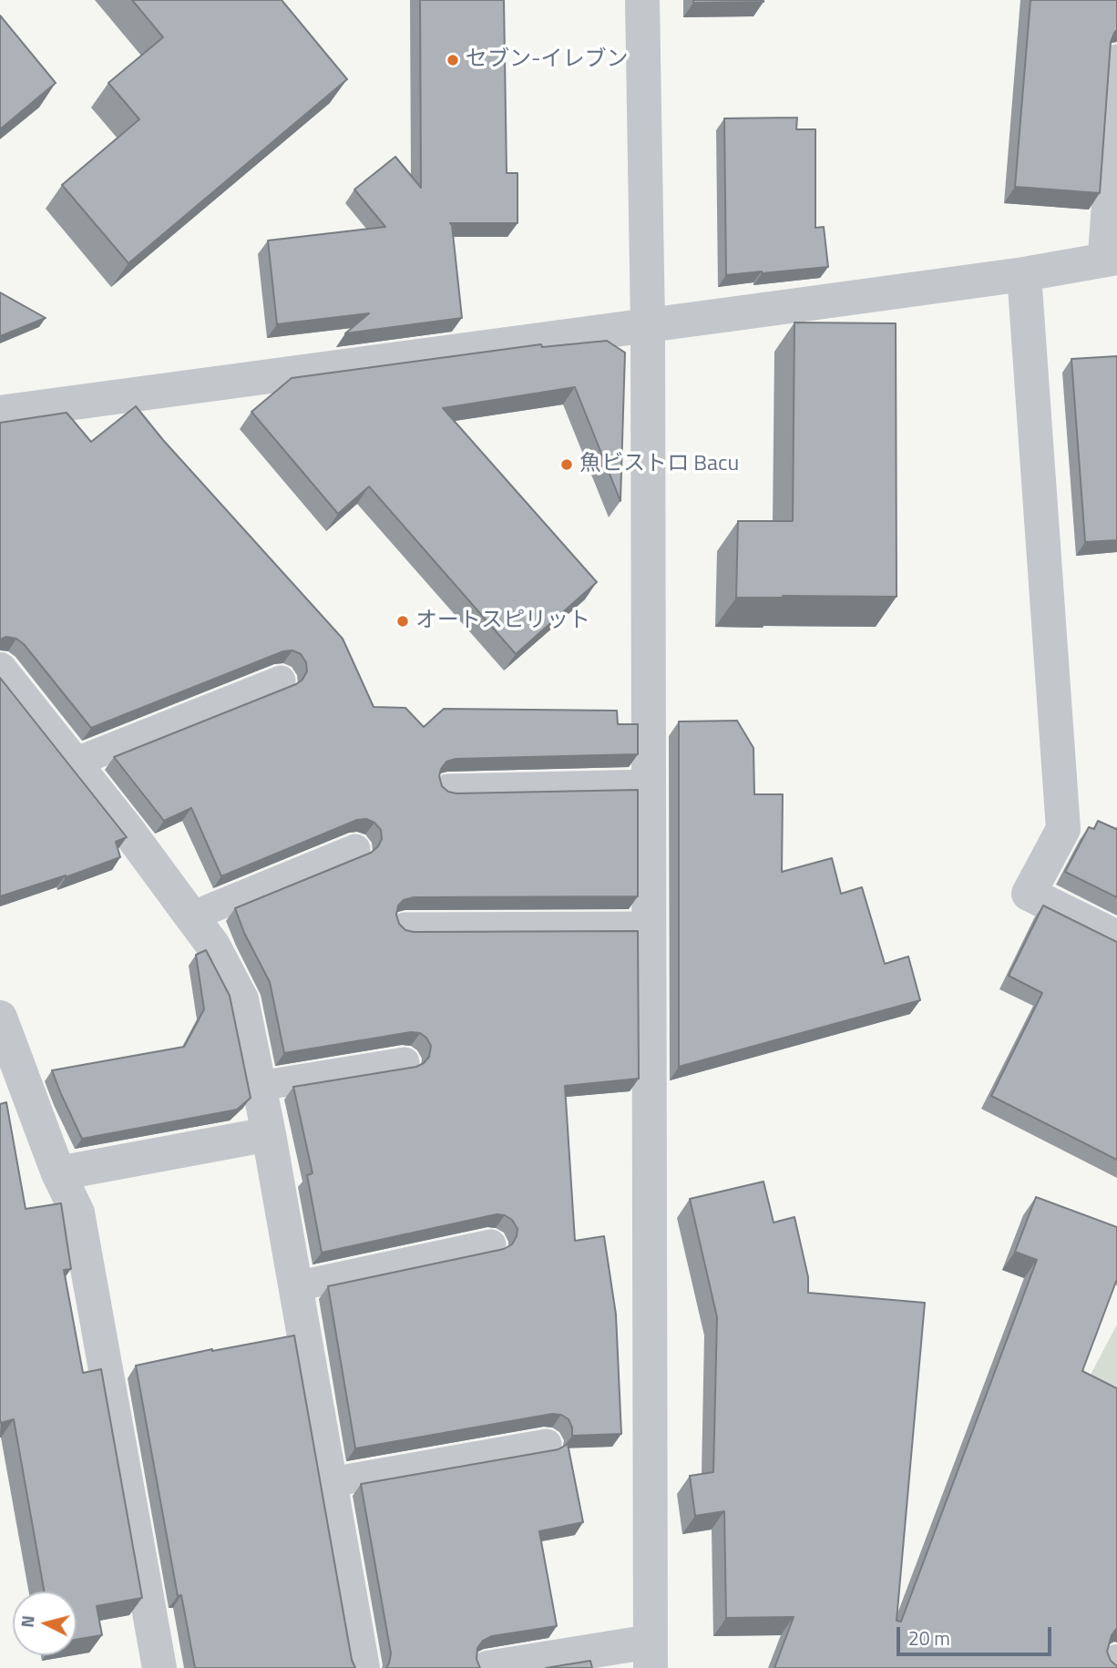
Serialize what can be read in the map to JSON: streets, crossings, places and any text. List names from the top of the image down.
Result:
{
  "places": ["セブン-イレブン", "魚ビストロ Bacu", "オートスピリット"],
  "scale_bar": "20 m",
  "north": "left"
}
